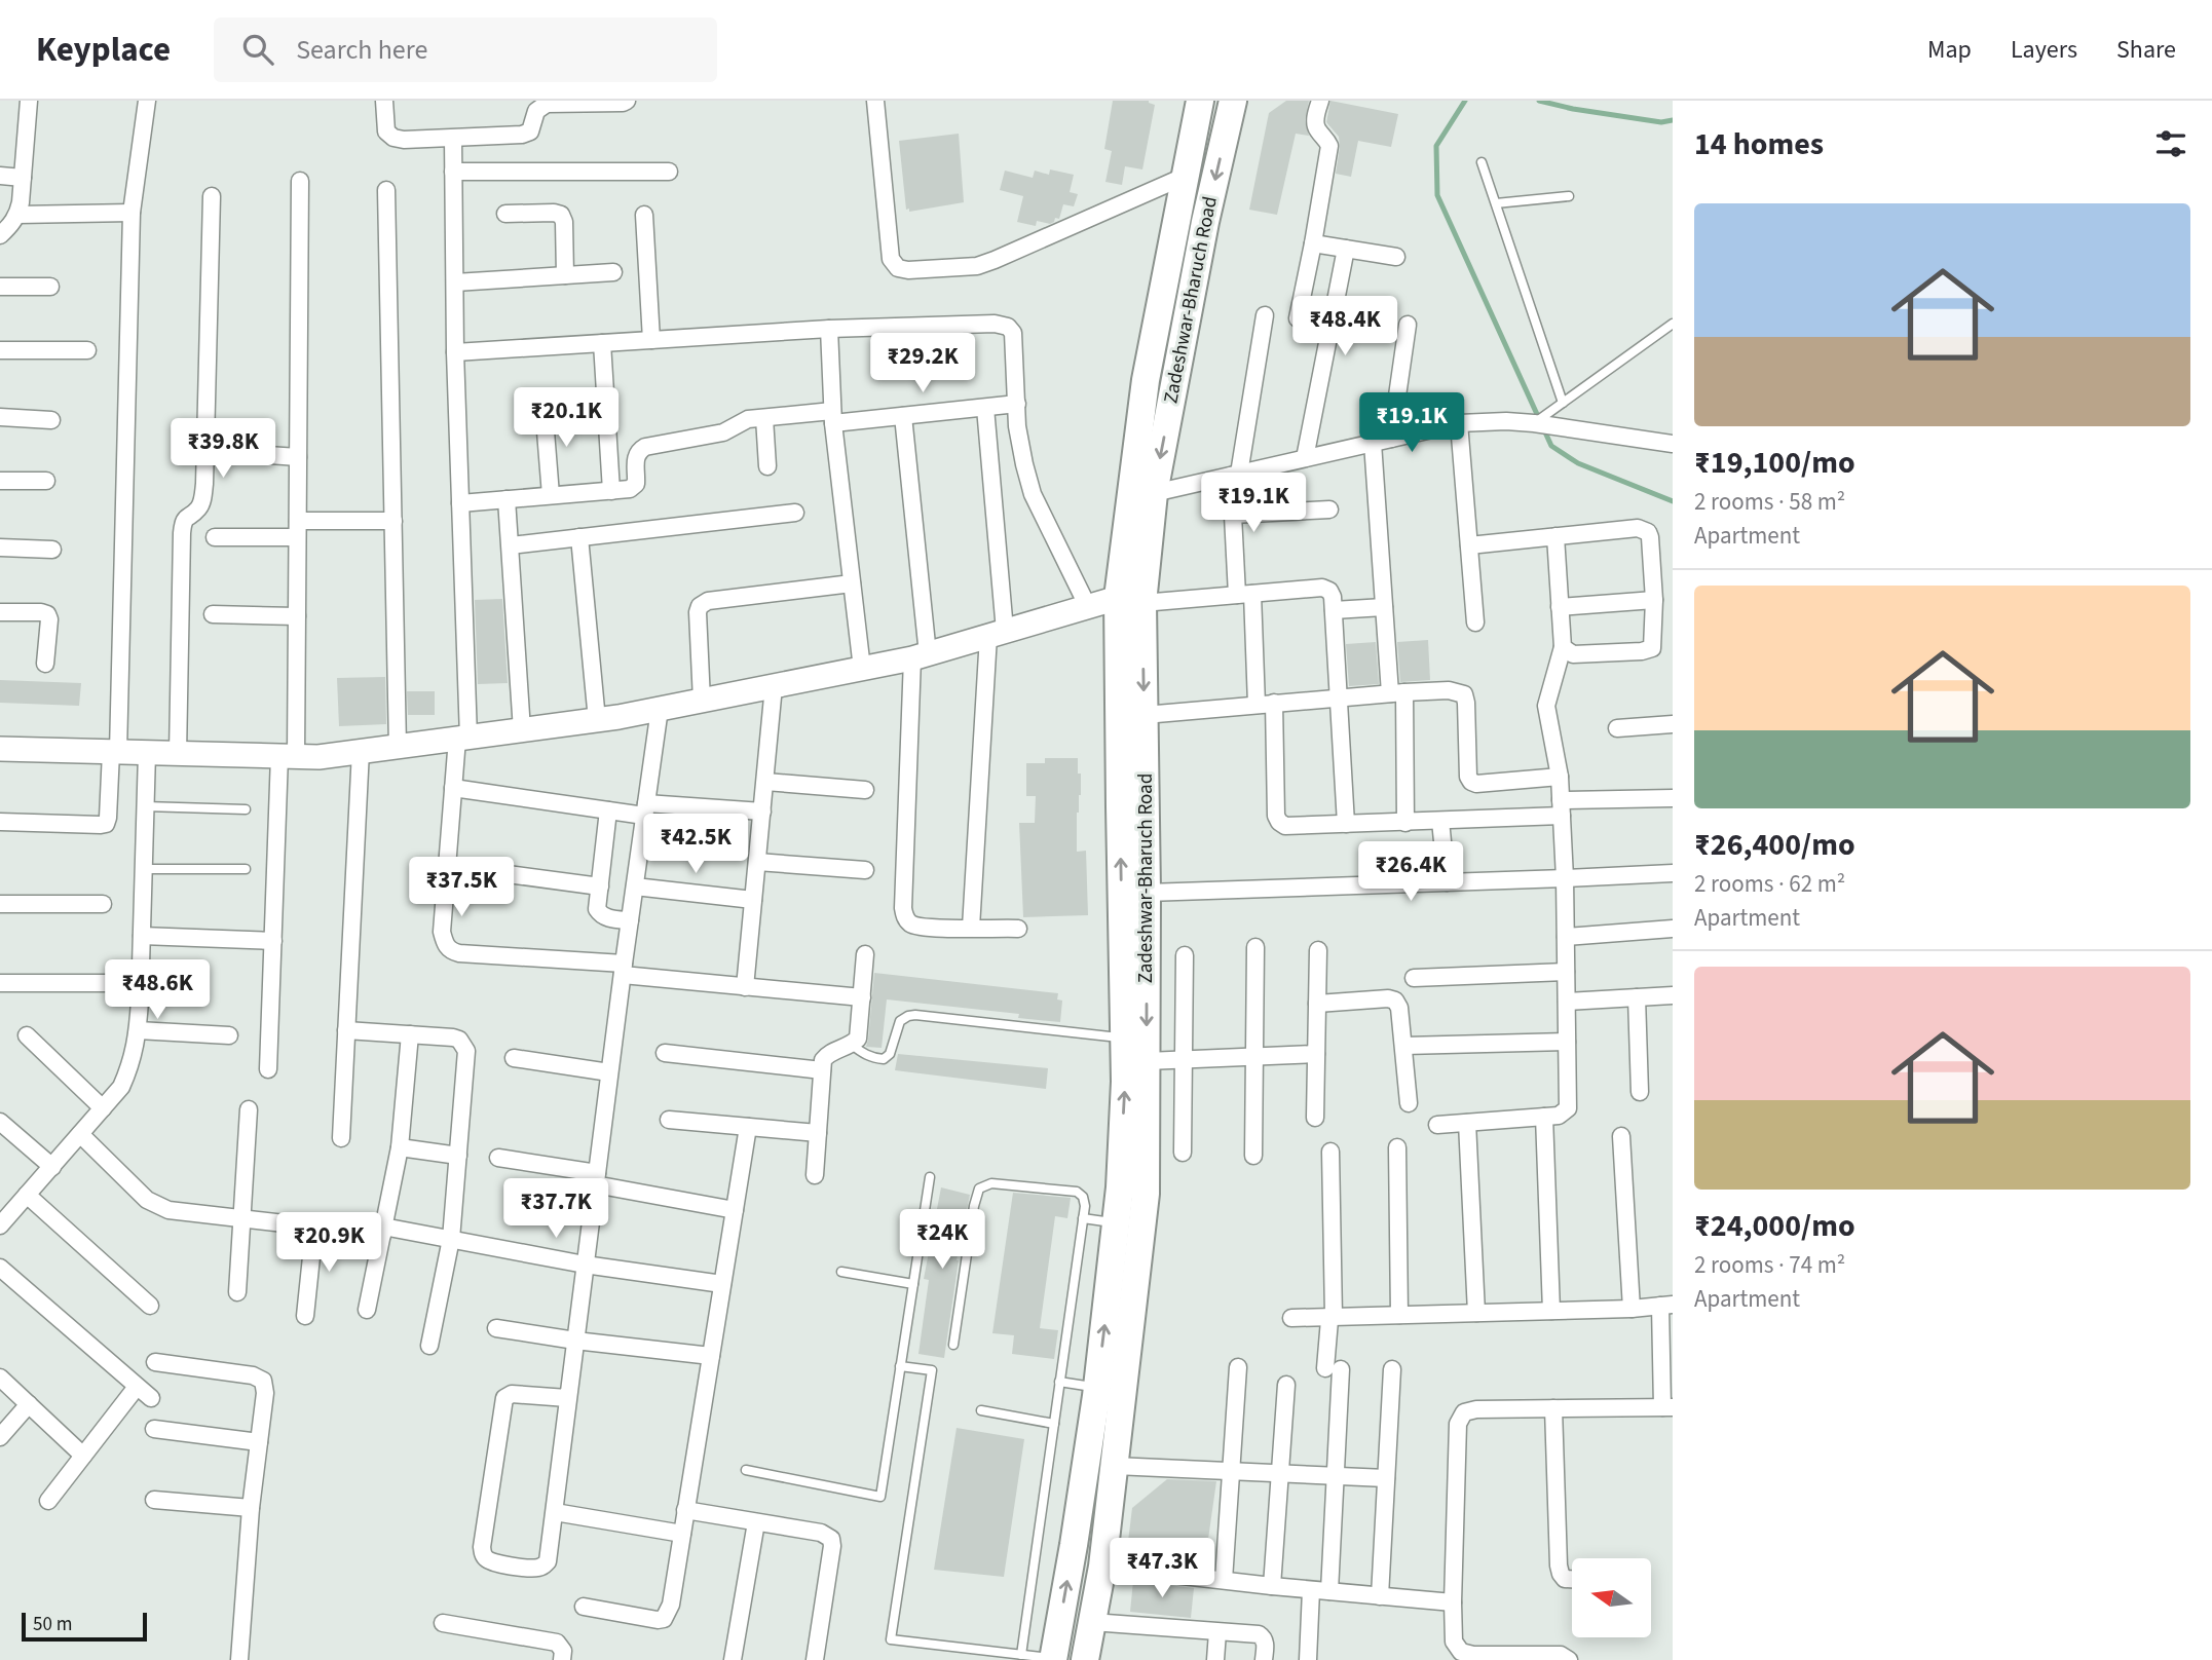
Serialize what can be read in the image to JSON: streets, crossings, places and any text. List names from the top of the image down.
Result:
{
  "streets": {
    "main road": ["Zadeshwar-Bharuch Road"]
  },
  "scale_bar": "50 m",
  "north": "left",
  "page": {
    "header": "Keyplace",
    "search": "Search here",
    "nav": ["Map", "Layers", "Share"],
    "heading": "14 homes",
    "list": [
      {
        "name": "₹19,100/mo",
        "note": "2 rooms · 58 m² · Apartment"
      },
      {
        "name": "₹26,400/mo",
        "note": "2 rooms · 62 m² · Apartment"
      },
      {
        "name": "₹24,000/mo",
        "note": "2 rooms · 74 m² · Apartment"
      }
    ],
    "price": [
      "₹48.4K",
      "₹29.2K",
      "₹20.1K",
      "₹19.1K",
      "₹39.8K",
      "₹19.1K",
      "₹42.5K",
      "₹26.4K",
      "₹37.5K",
      "₹48.6K",
      "₹37.7K",
      "₹24K",
      "₹20.9K",
      "₹47.3K"
    ],
    "scale": "50 m"
  }
}
